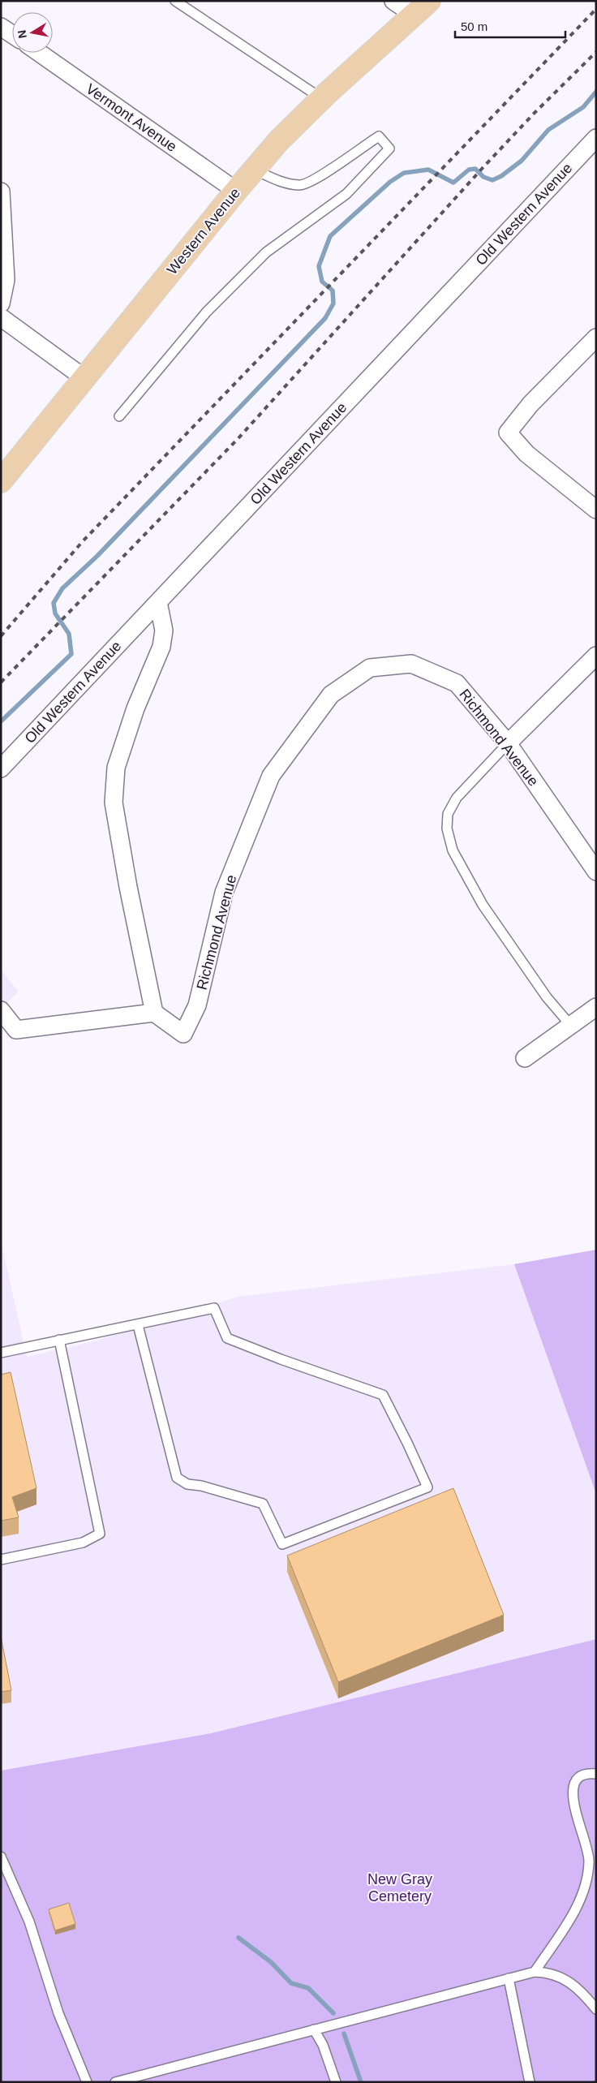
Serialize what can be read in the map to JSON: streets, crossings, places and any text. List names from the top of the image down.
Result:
{
  "streets": {
    "main road": ["Western Avenue"],
    "street": ["Vermont Avenue", "Old Western Avenue", "Richmond Avenue"]
  },
  "crossings": [
    ["Vermont Avenue", "Western Avenue"]
  ],
  "parks": ["New Gray Cemetery"],
  "scale_bar": "50 m",
  "north": "left"
}
